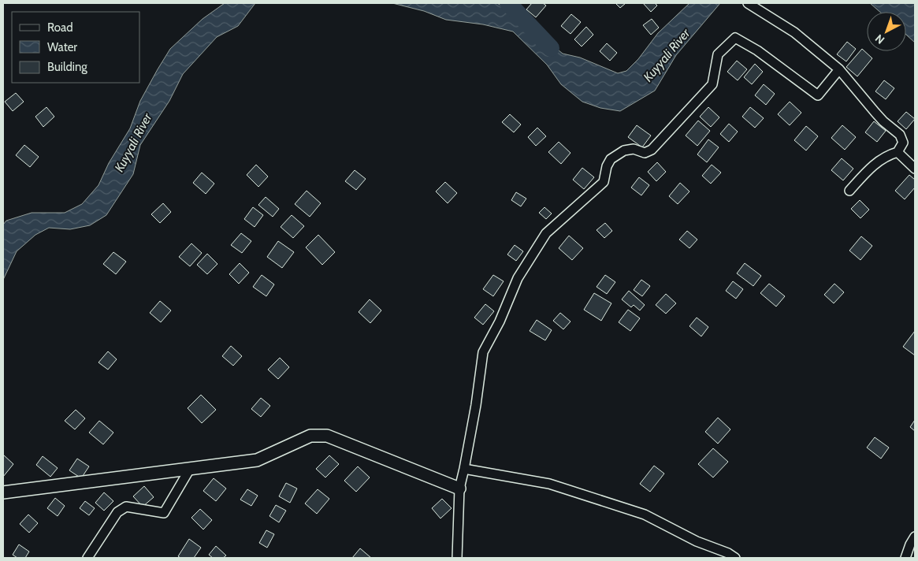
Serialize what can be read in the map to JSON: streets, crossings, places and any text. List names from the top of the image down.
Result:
{
  "water": ["Kuyyali River"],
  "legend": ["Road", "Water", "Building"],
  "north": "bottom left"
}
